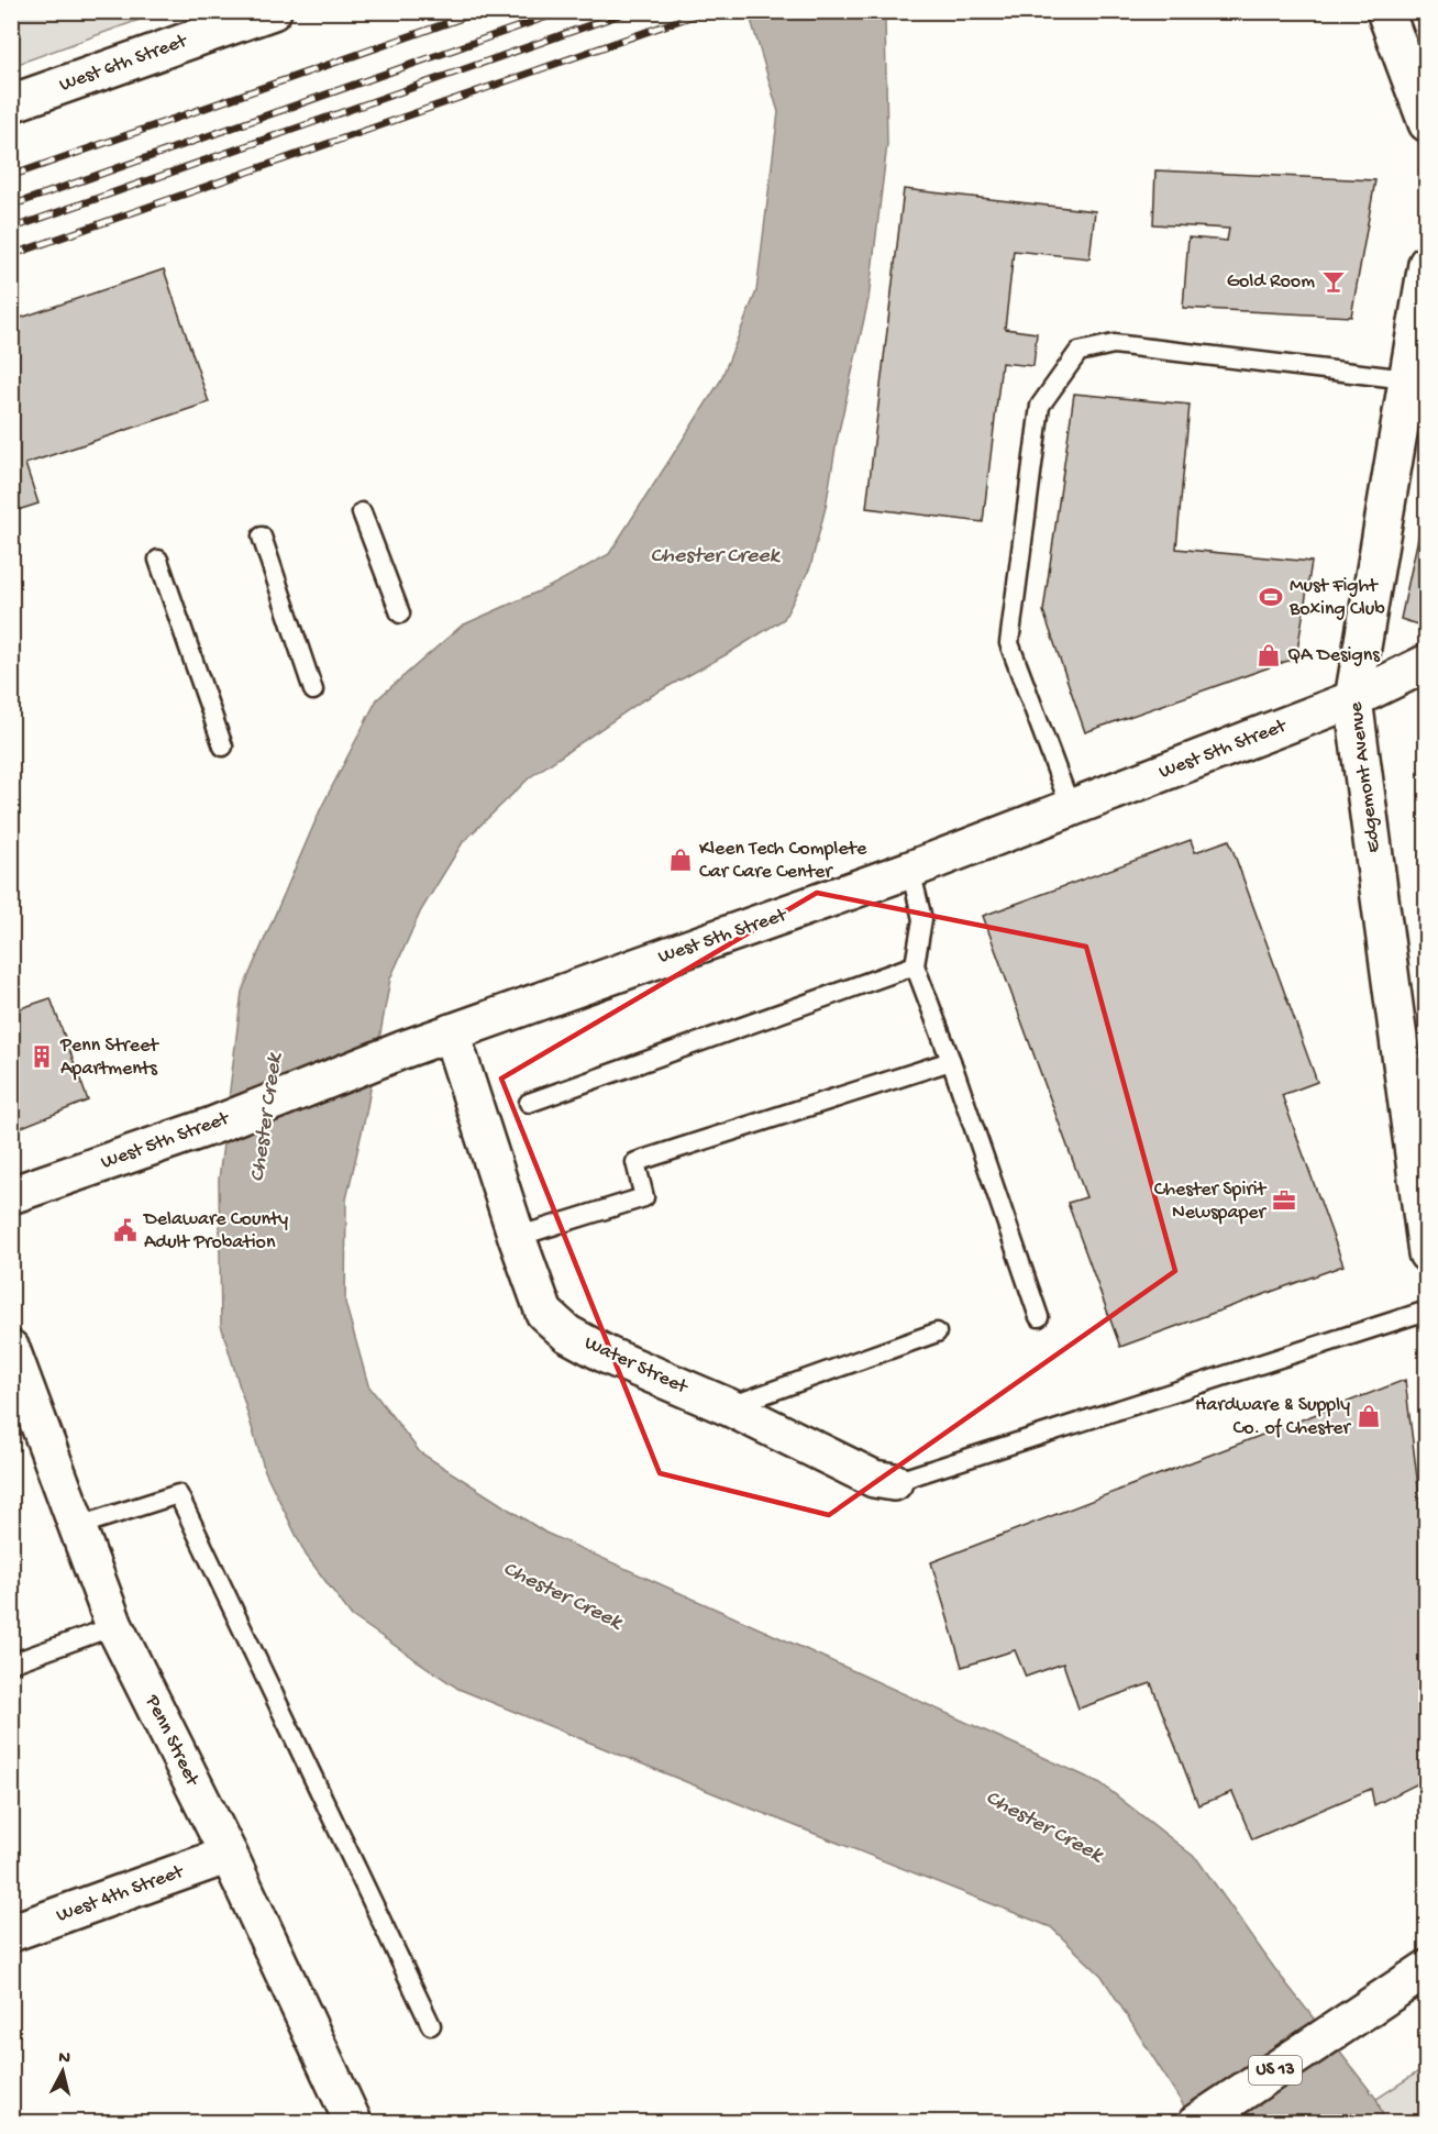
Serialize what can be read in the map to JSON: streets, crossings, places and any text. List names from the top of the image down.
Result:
{
  "streets": {
    "street": [
      "West 6th Street",
      "West 5th Street",
      "Edgemont Avenue",
      "Water Street",
      "Penn Street",
      "West 4th Street",
      "US 13"
    ]
  },
  "crossings": [
    ["West 5th Street", "Edgemont Avenue"],
    ["West 5th Street", "Water Street"],
    ["Penn Street", "West 4th Street"]
  ],
  "water": ["Chester Creek"],
  "places": {
    "bar": ["Gold Room"],
    "sports": ["Must Fight Boxing Club"],
    "shop": ["QA Designs", "Kleen Tech Complete Car Care Center", "Hardware & Supply Co. of Chester"],
    "building": ["Penn Street Apartments"],
    "office": ["Chester Spirit Newspaper"],
    "public building": ["Delaware County Adult Probation"]
  },
  "north": "top"
}
